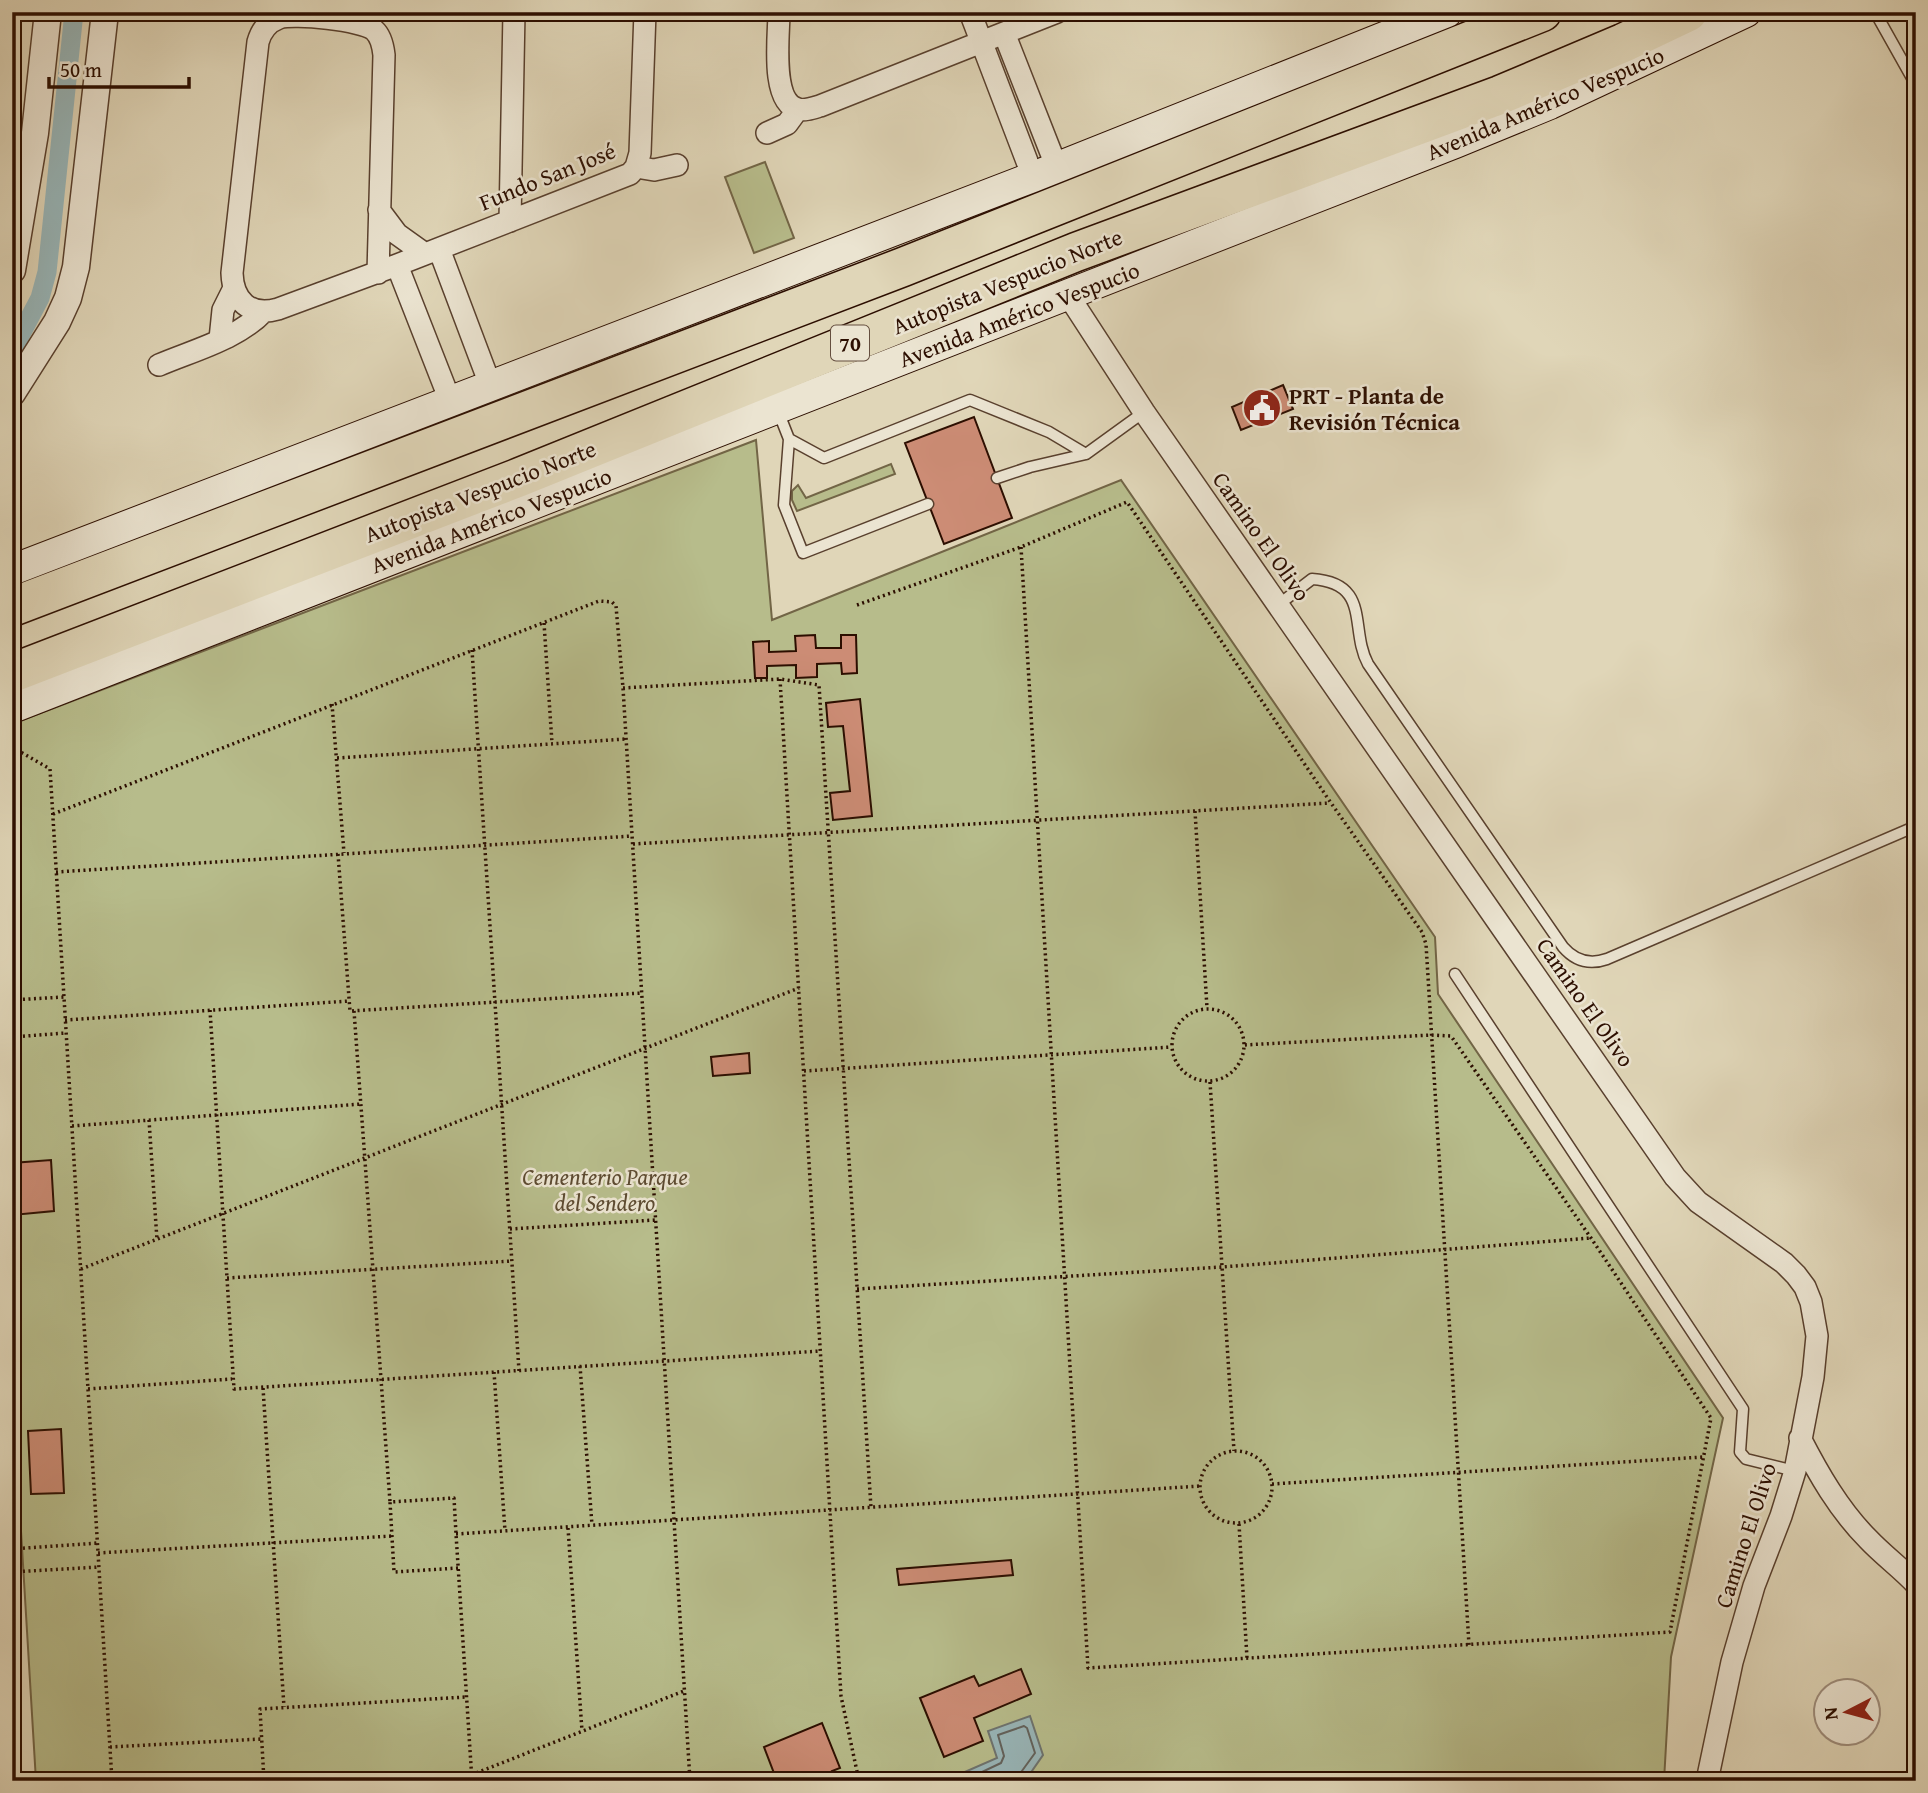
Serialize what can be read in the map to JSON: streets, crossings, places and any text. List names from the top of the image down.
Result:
{
  "streets": {
    "highway": ["Autopista Vespucio Norte", "70"],
    "main road": ["Avenida Américo Vespucio"],
    "street": ["Fundo San José", "Camino El Olivo"]
  },
  "crossings": [
    ["Avenida Américo Vespucio", "Camino El Olivo"]
  ],
  "parks": ["Cementerio Parque del Sendero"],
  "places": {
    "public building": ["PRT - Planta de Revisión Técnica"]
  },
  "scale_bar": "50 m",
  "north": "left"
}
